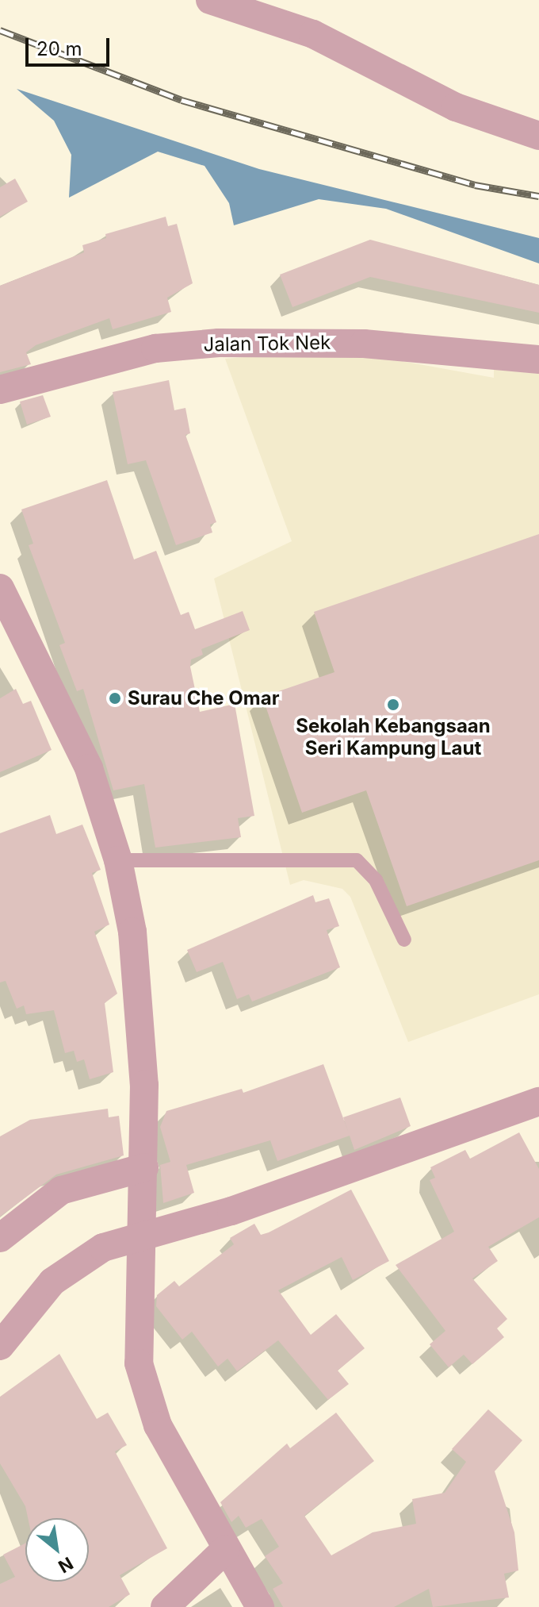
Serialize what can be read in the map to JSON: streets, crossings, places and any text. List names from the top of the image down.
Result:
{
  "streets": {
    "street": ["Jalan Tok Nek"]
  },
  "places": ["Surau Che Omar", "Sekolah Kebangsaan Seri Kampung Laut"],
  "scale_bar": "20 m",
  "north": "bottom right"
}
